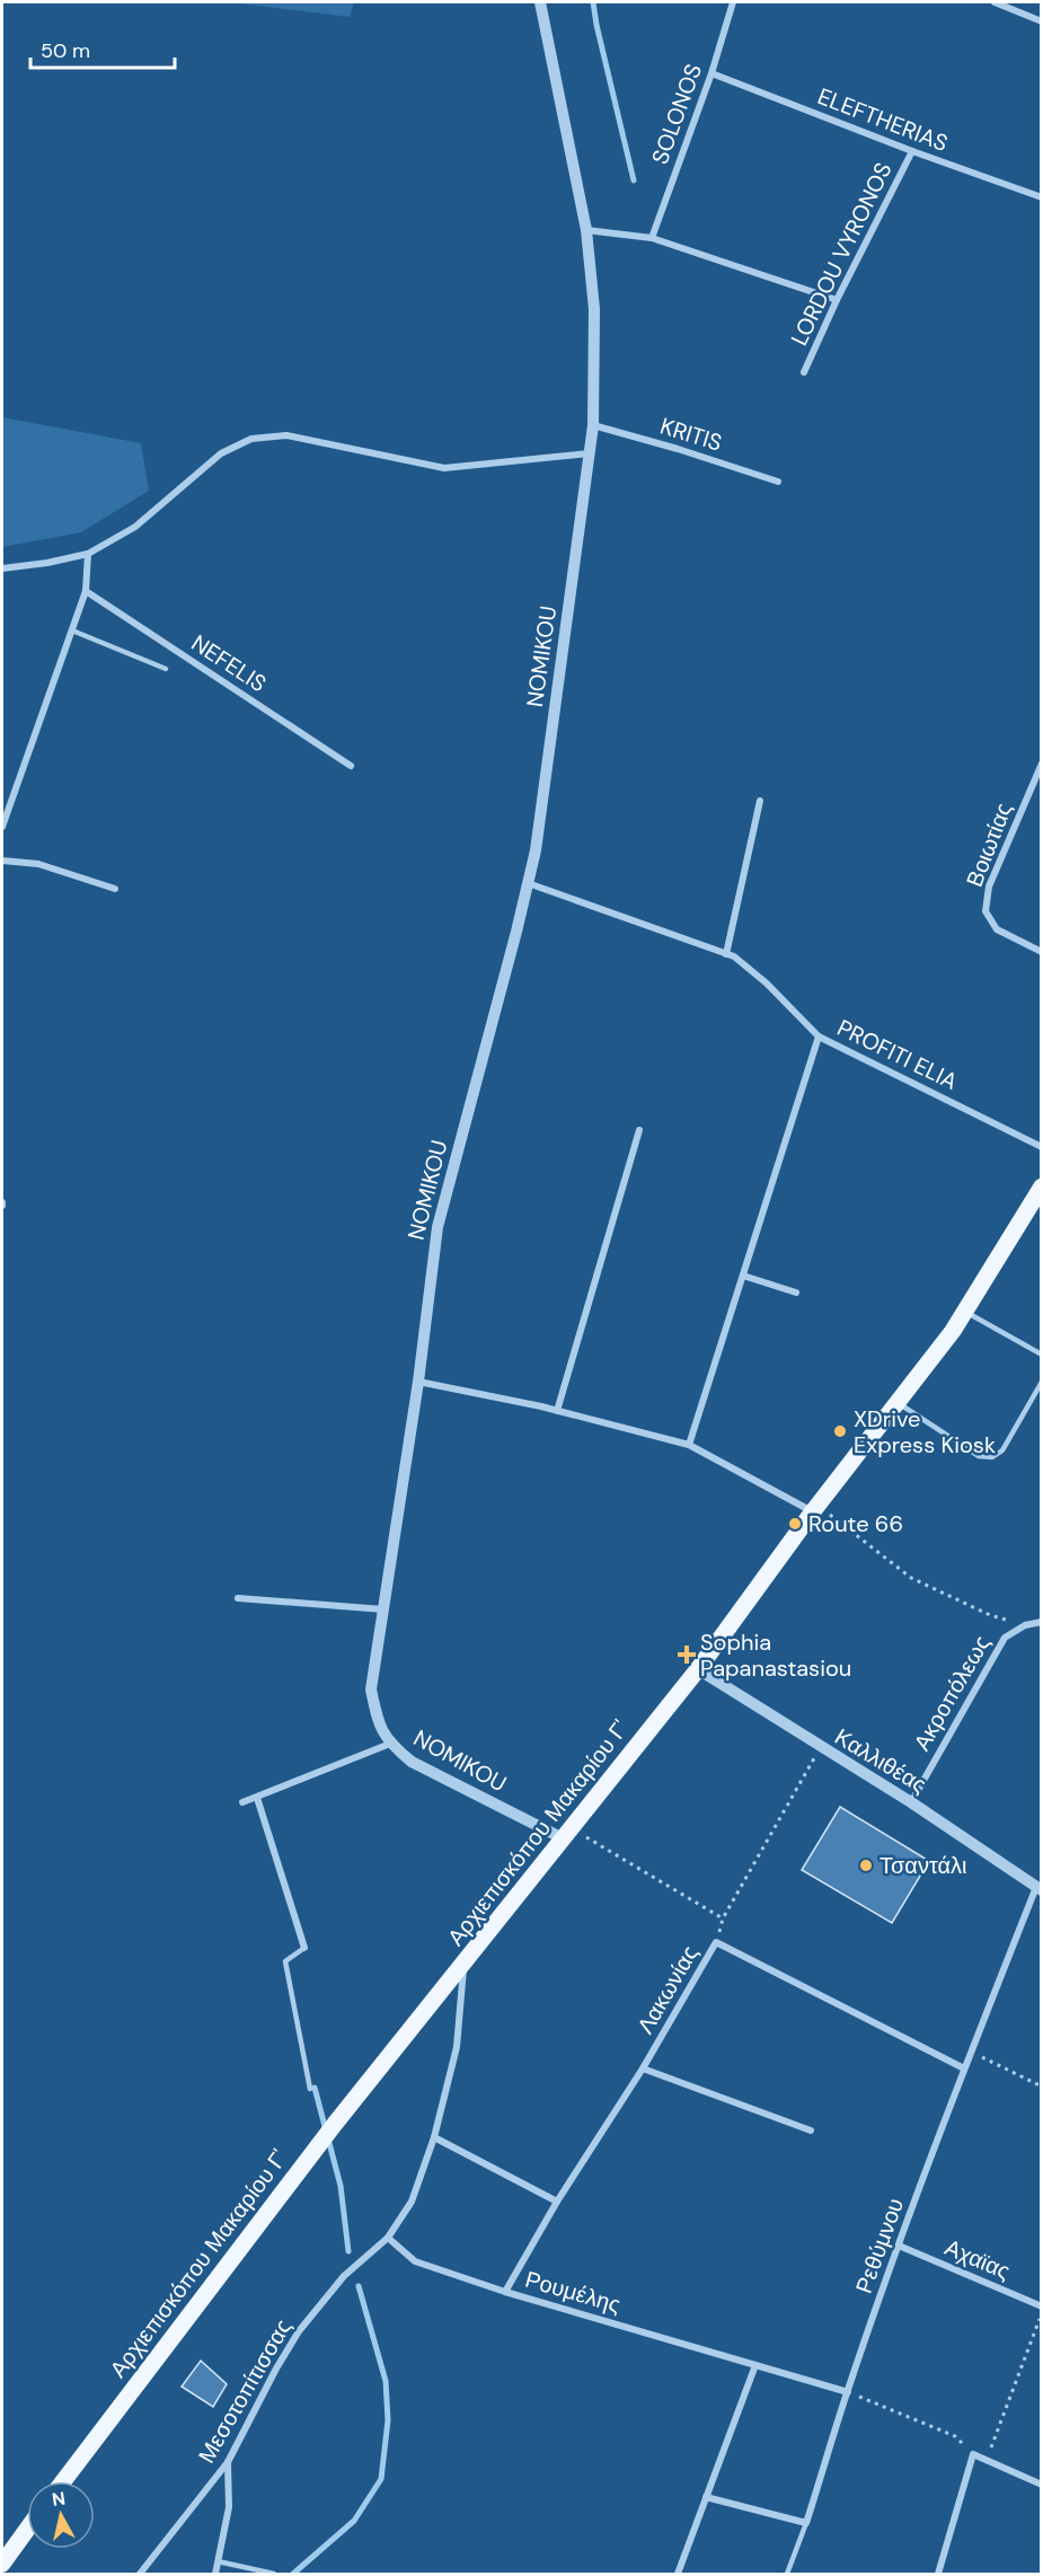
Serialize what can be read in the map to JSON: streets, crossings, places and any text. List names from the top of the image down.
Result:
{
  "streets": {
    "main road": ["Αρχιεπισκόπου Μακαρίου Γ'"],
    "street": [
      "SOLONOS",
      "ELEFTHERIAS",
      "LORDOU VYRONOS",
      "KRITIS",
      "NOMIKOU",
      "NEFELIS",
      "Βοιωτίας",
      "PROFITI ELIA",
      "Ακροπόλεως",
      "Καλλιθέας",
      "Λακωνίας",
      "Ρεθύμνου",
      "Αχαϊας",
      "Ρουμέλης",
      "Μεσοτοπίτισσας"
    ]
  },
  "crossings": [
    ["SOLONOS", "ELEFTHERIAS"],
    ["ELEFTHERIAS", "LORDOU VYRONOS"],
    ["KRITIS", "NOMIKOU"],
    ["NOMIKOU", "PROFITI ELIA"],
    ["NOMIKOU", "Αρχιεπισκόπου Μακαρίου Γ'"],
    ["Ακροπόλεως", "Καλλιθέας"],
    ["Καλλιθέας", "Αρχιεπισκόπου Μακαρίου Γ'"],
    ["Καλλιθέας", "Ρεθύμνου"],
    ["Αρχιεπισκόπου Μακαρίου Γ'", "Μεσοτοπίτισσας"],
    ["Λακωνίας", "Ρεθύμνου"],
    ["Λακωνίας", "Ρουμέλης"],
    ["Ρεθύμνου", "Αχαϊας"],
    ["Ρεθύμνου", "Ρουμέλης"],
    ["Ρουμέλης", "Μεσοτοπίτισσας"]
  ],
  "places": {
    "other": ["XDrive Express Kiosk", "Route 66", "Τσαντάλι"],
    "health": ["Sophia Papanastasiou"]
  },
  "scale_bar": "50 m",
  "north": "top"
}
